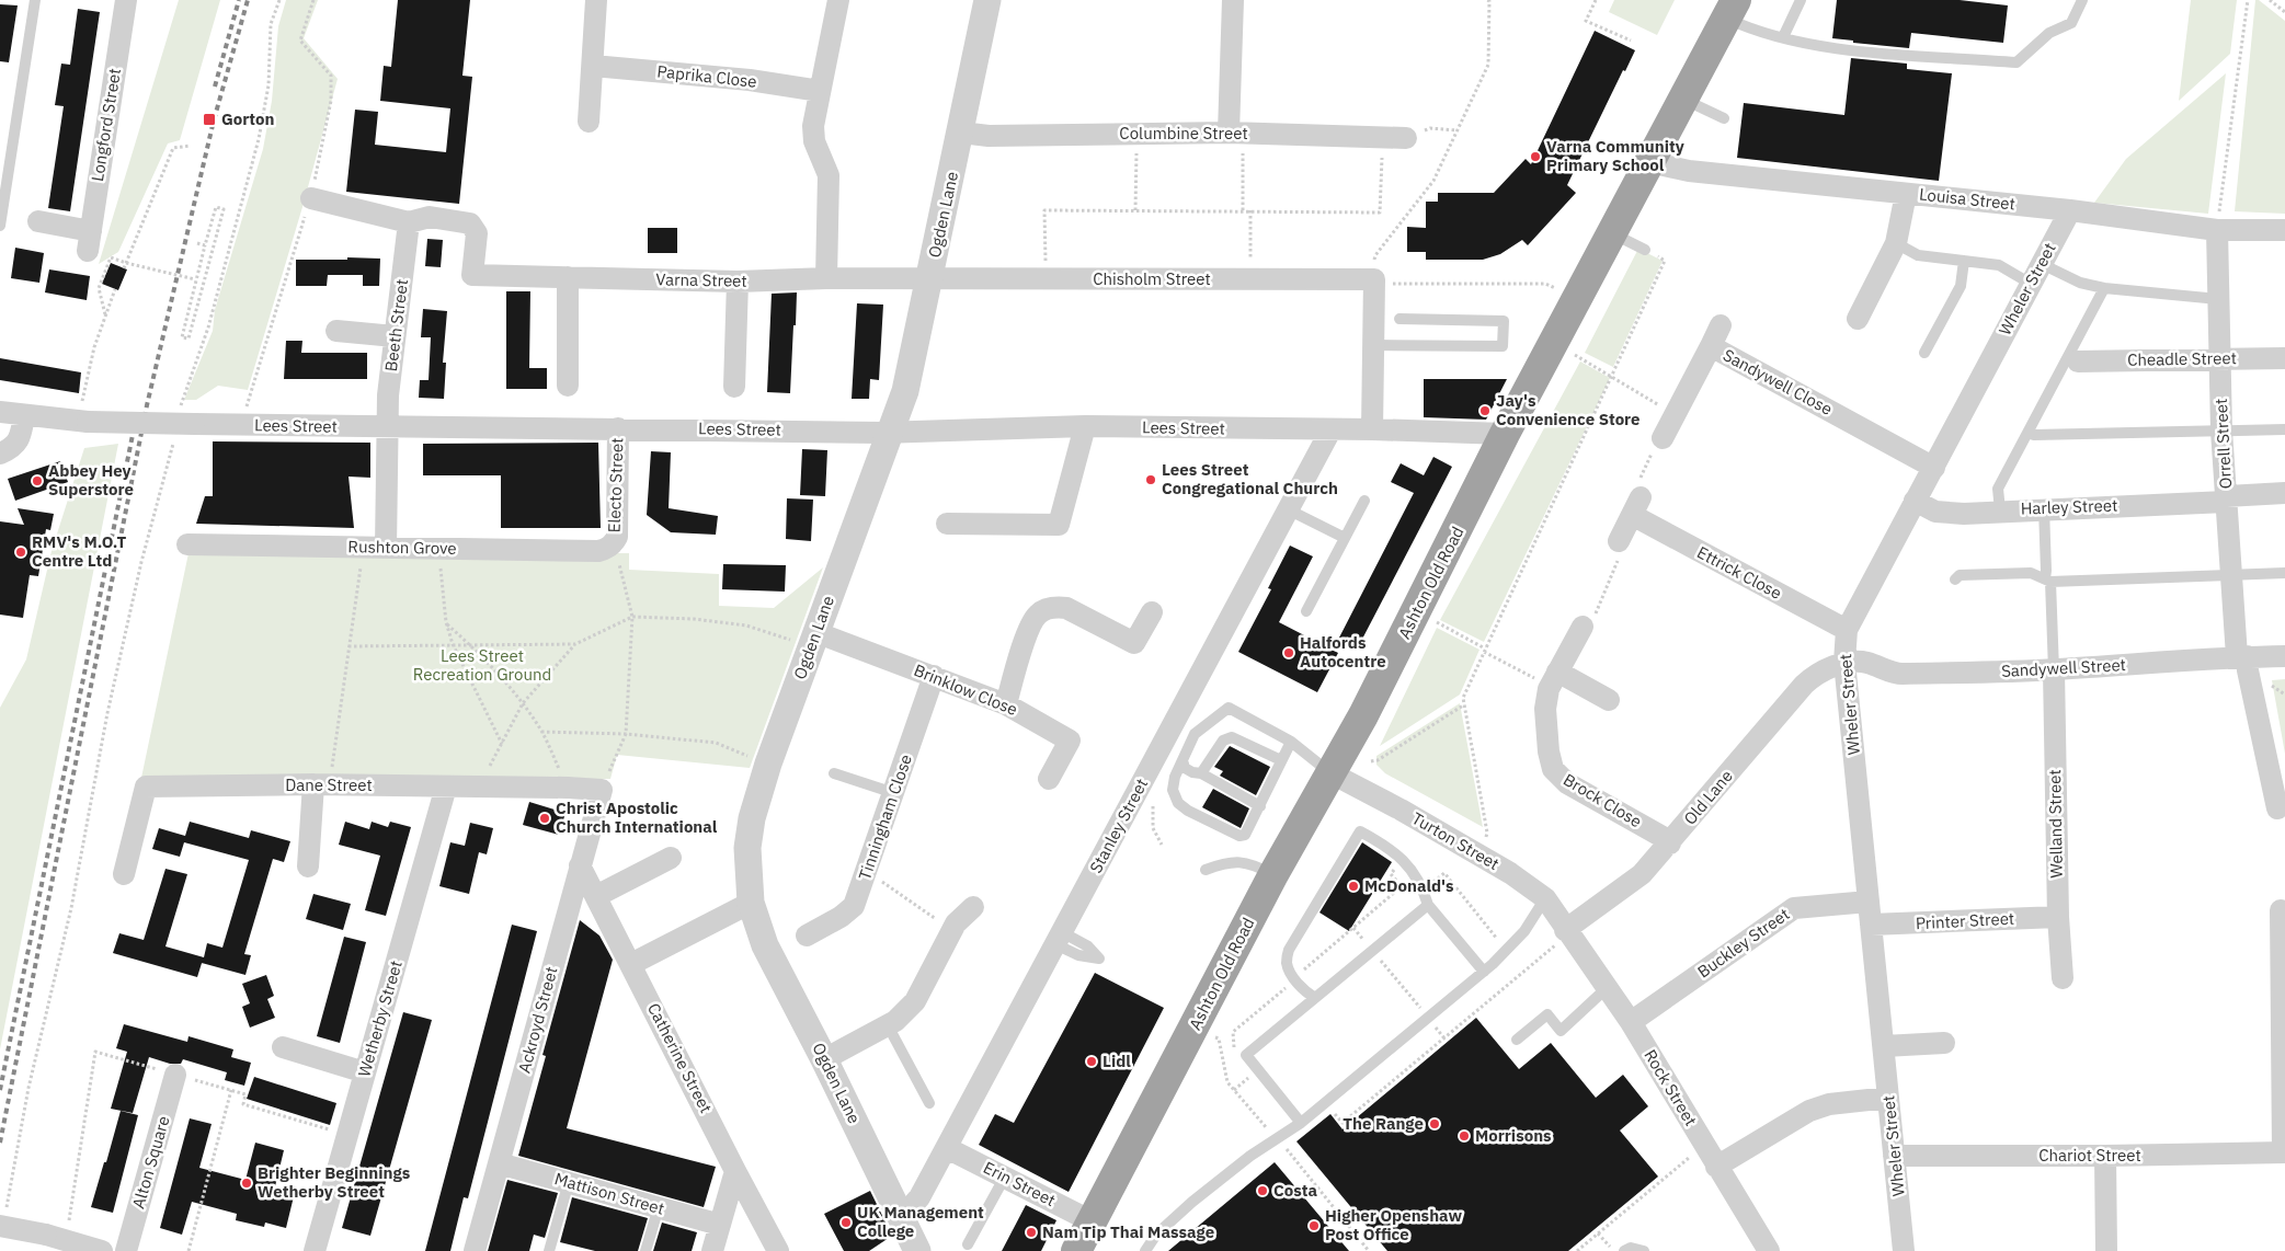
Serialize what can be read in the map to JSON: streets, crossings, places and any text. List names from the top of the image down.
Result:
{
  "streets": {
    "highway": ["Ashton Old Road"],
    "street": [
      "Paprika Close",
      "Longford Street",
      "Columbine Street",
      "Louisa Street",
      "Ogden Lane",
      "Chisholm Street",
      "Varna Street",
      "Wheler Street",
      "Beeth Street",
      "Cheadle Street",
      "Sandywell Close",
      "Lees Street",
      "Orrell Street",
      "Electo Street",
      "Harley Street",
      "Rushton Grove",
      "Ettrick Close",
      "Sandywell Street",
      "Brinklow Close",
      "Dane Street",
      "Old Lane",
      "Brock Close",
      "Tinningham Close",
      "Welland Street",
      "Stanley Street",
      "Turton Street",
      "Printer Street",
      "Buckley Street",
      "Wetherby Street",
      "Ackroyd Street",
      "Catherine Street",
      "Rock Street",
      "Chariot Street",
      "Alton Square",
      "Erin Street",
      "Mattison Street"
    ]
  },
  "crossings": [
    ["Columbine Street", "Ogden Lane"],
    ["Louisa Street", "Wheler Street"],
    ["Louisa Street", "Orrell Street"],
    ["Louisa Street", "Ashton Old Road"],
    ["Ogden Lane", "Chisholm Street"],
    ["Ogden Lane", "Varna Street"],
    ["Ogden Lane", "Lees Street"],
    ["Ogden Lane", "Brinklow Close"],
    ["Ogden Lane", "Stanley Street"],
    ["Chisholm Street", "Varna Street"],
    ["Varna Street", "Beeth Street"],
    ["Wheler Street", "Sandywell Close"],
    ["Wheler Street", "Harley Street"],
    ["Wheler Street", "Ettrick Close"],
    ["Wheler Street", "Sandywell Street"],
    ["Wheler Street", "Old Lane"],
    ["Wheler Street", "Printer Street"],
    ["Wheler Street", "Buckley Street"],
    ["Wheler Street", "Chariot Street"],
    ["Beeth Street", "Lees Street"],
    ["Beeth Street", "Rushton Grove"],
    ["Cheadle Street", "Orrell Street"],
    ["Lees Street", "Electo Street"],
    ["Lees Street", "Ashton Old Road"],
    ["Lees Street", "Stanley Street"],
    ["Orrell Street", "Harley Street"],
    ["Orrell Street", "Sandywell Street"],
    ["Electo Street", "Rushton Grove"],
    ["Ashton Old Road", "Turton Street"],
    ["Ashton Old Road", "Erin Street"],
    ["Sandywell Street", "Old Lane"],
    ["Sandywell Street", "Welland Street"],
    ["Brinklow Close", "Tinningham Close"],
    ["Dane Street", "Wetherby Street"],
    ["Dane Street", "Ackroyd Street"],
    ["Old Lane", "Brock Close"],
    ["Old Lane", "Turton Street"],
    ["Old Lane", "Rock Street"],
    ["Welland Street", "Printer Street"],
    ["Stanley Street", "Erin Street"],
    ["Turton Street", "Rock Street"],
    ["Buckley Street", "Rock Street"],
    ["Ackroyd Street", "Catherine Street"],
    ["Ackroyd Street", "Mattison Street"]
  ],
  "parks": ["Lees Street Recreation Ground"],
  "places": {
    "transit": ["Gorton"],
    "other": [
      "Varna Community Primary School",
      "Jay's Convenience Store",
      "Lees Street Congregational Church",
      "Abbey Hey Superstore",
      "RMV's M.O.T Centre Ltd",
      "Halfords Autocentre",
      "Christ Apostolic Church International",
      "McDonald's",
      "Lidl",
      "The Range",
      "Morrisons",
      "Brighter Beginnings Wetherby Street",
      "Costa",
      "UK Management College",
      "Higher Openshaw Post Office",
      "Nam Tip Thai Massage"
    ]
  }
}
